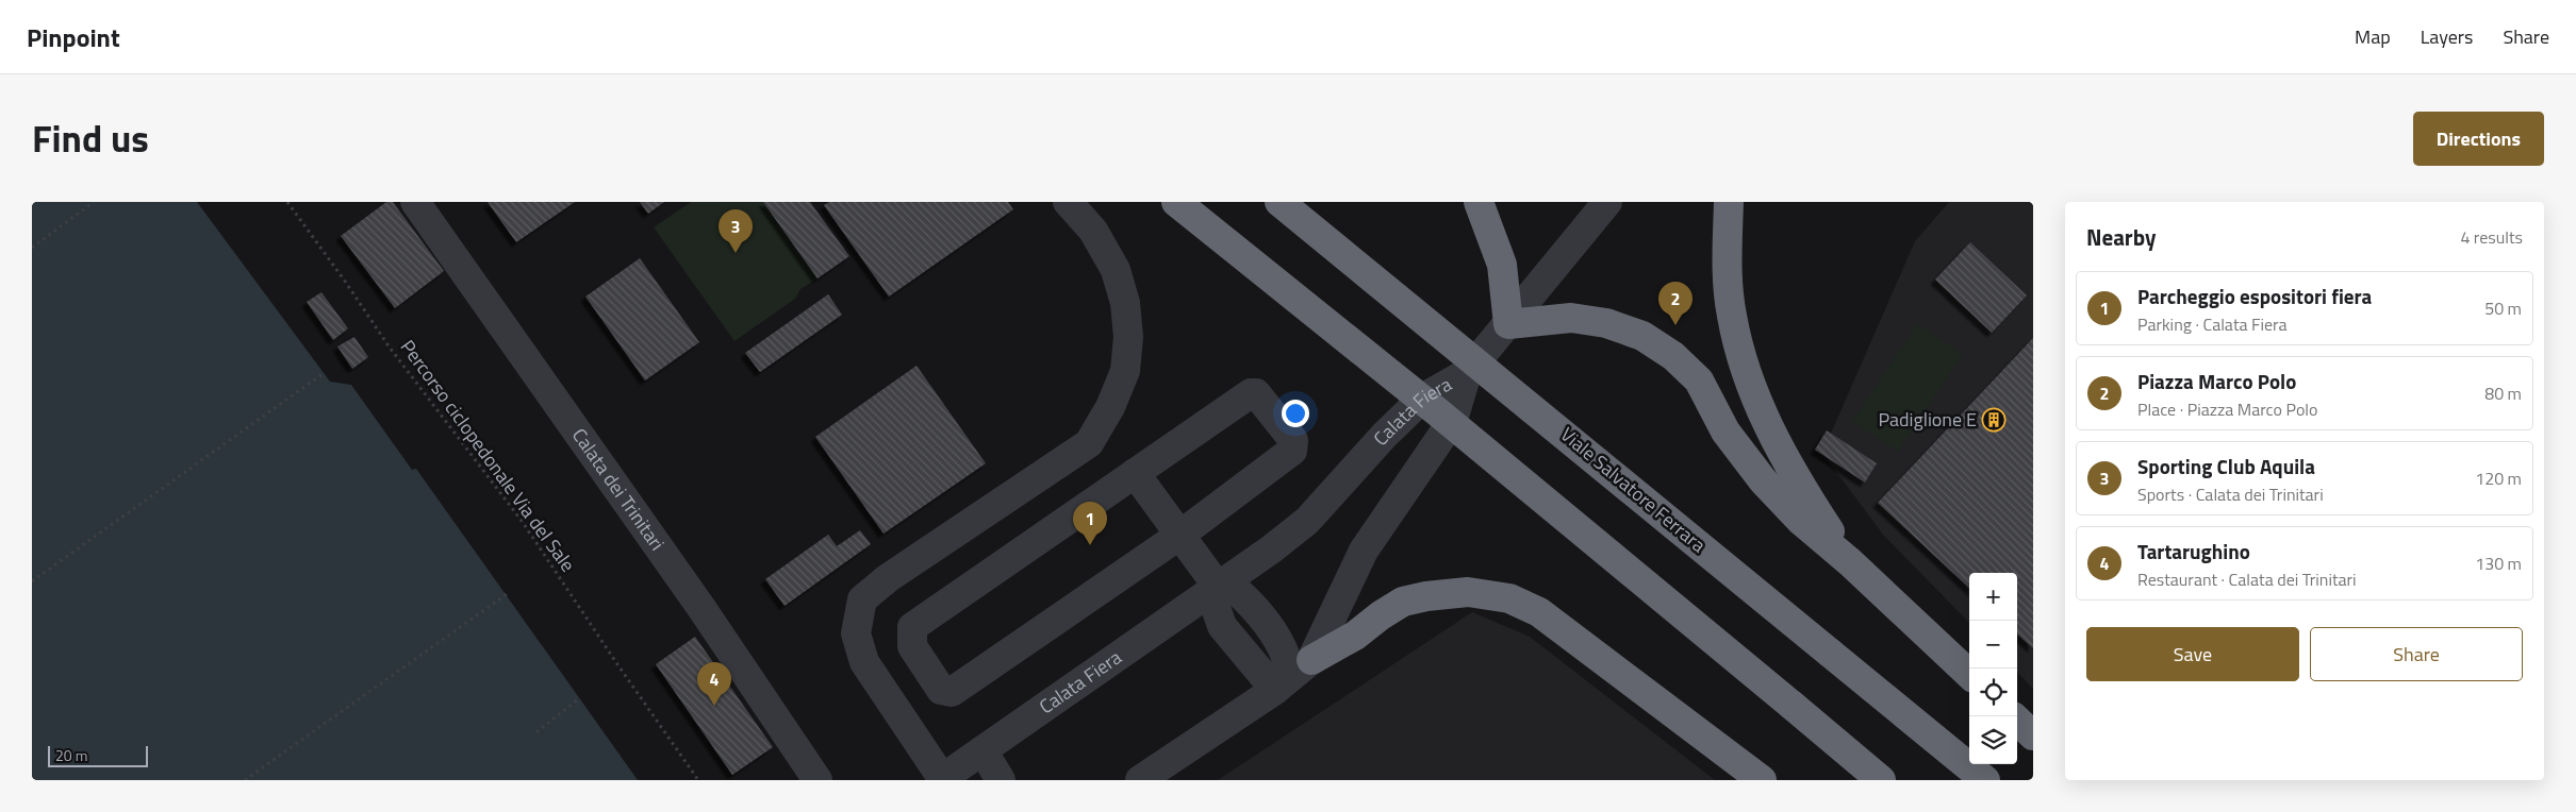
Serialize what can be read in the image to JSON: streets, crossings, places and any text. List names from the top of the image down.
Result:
{
  "streets": {
    "highway": ["Viale Salvatore Ferrara"],
    "street": ["Calata Fiera", "Calata dei Trinitari"],
    "path": ["Percorso ciclopedonale Via del Sale"]
  },
  "places": {
    "building": ["Padiglione E"]
  },
  "scale_bar": "20 m",
  "page": {
    "header": "Pinpoint",
    "nav": ["Map", "Layers", "Share"],
    "title": "Find us",
    "buttons": [
      "Directions",
      ["Save", "Share"]
    ],
    "heading": ["Nearby", "4 results"],
    "pins": [
      "3",
      "2",
      "1",
      "4"
    ],
    "list": [
      {
        "mark": "1",
        "name": "Parcheggio espositori fiera",
        "note": "Parking · Calata Fiera",
        "value": "50 m"
      },
      {
        "mark": "2",
        "name": "Piazza Marco Polo",
        "note": "Place · Piazza Marco Polo",
        "value": "80 m"
      },
      {
        "mark": "3",
        "name": "Sporting Club Aquila",
        "note": "Sports · Calata dei Trinitari",
        "value": "120 m"
      },
      {
        "mark": "4",
        "name": "Tartarughino",
        "note": "Restaurant · Calata dei Trinitari",
        "value": "130 m"
      }
    ],
    "map_buttons": ["+", "−"],
    "scale": "20 m"
  }
}
